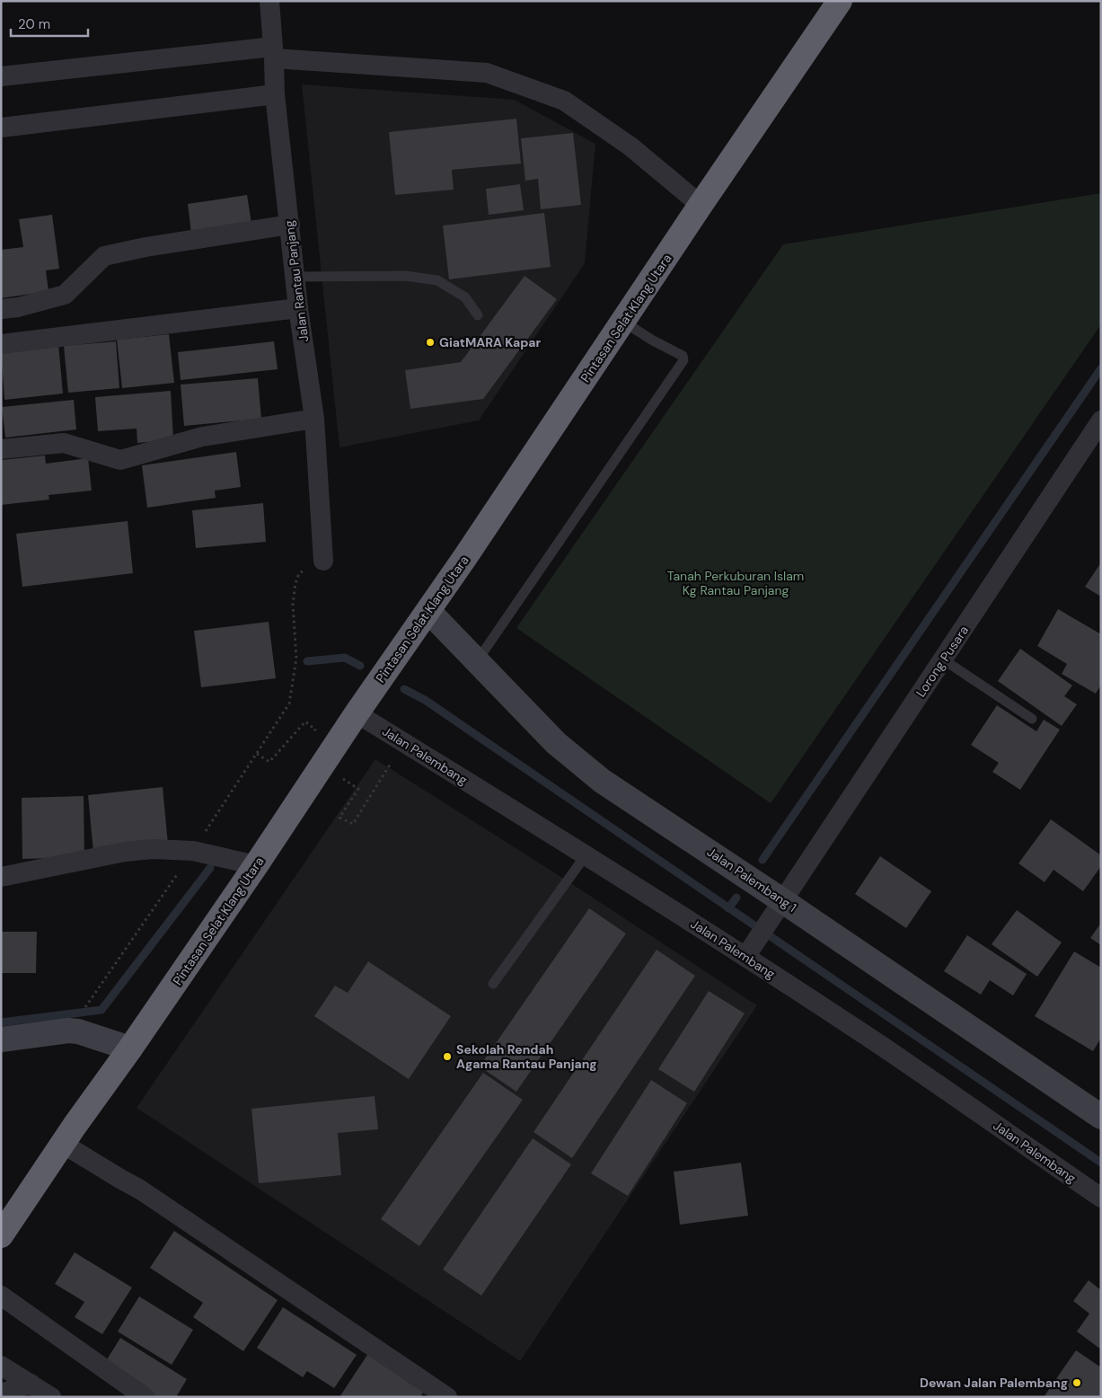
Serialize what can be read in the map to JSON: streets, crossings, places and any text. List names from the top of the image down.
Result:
{
  "streets": {
    "highway": ["Pintasan Selat Klang Utara"],
    "street": [
      "Jalan Rantau Panjang",
      "Lorong Pusara",
      "Jalan Palembang",
      "Jalan Palembang 1"
    ]
  },
  "crossings": [
    ["Pintasan Selat Klang Utara", "Jalan Palembang"],
    ["Pintasan Selat Klang Utara", "Jalan Palembang 1"],
    ["Lorong Pusara", "Jalan Palembang"],
    ["Lorong Pusara", "Jalan Palembang 1"]
  ],
  "parks": ["Tanah Perkuburan Islam Kg Rantau Panjang"],
  "places": ["GiatMARA Kapar", "Sekolah Rendah Agama Rantau Panjang", "Dewan Jalan Palembang"],
  "scale_bar": "20 m"
}
